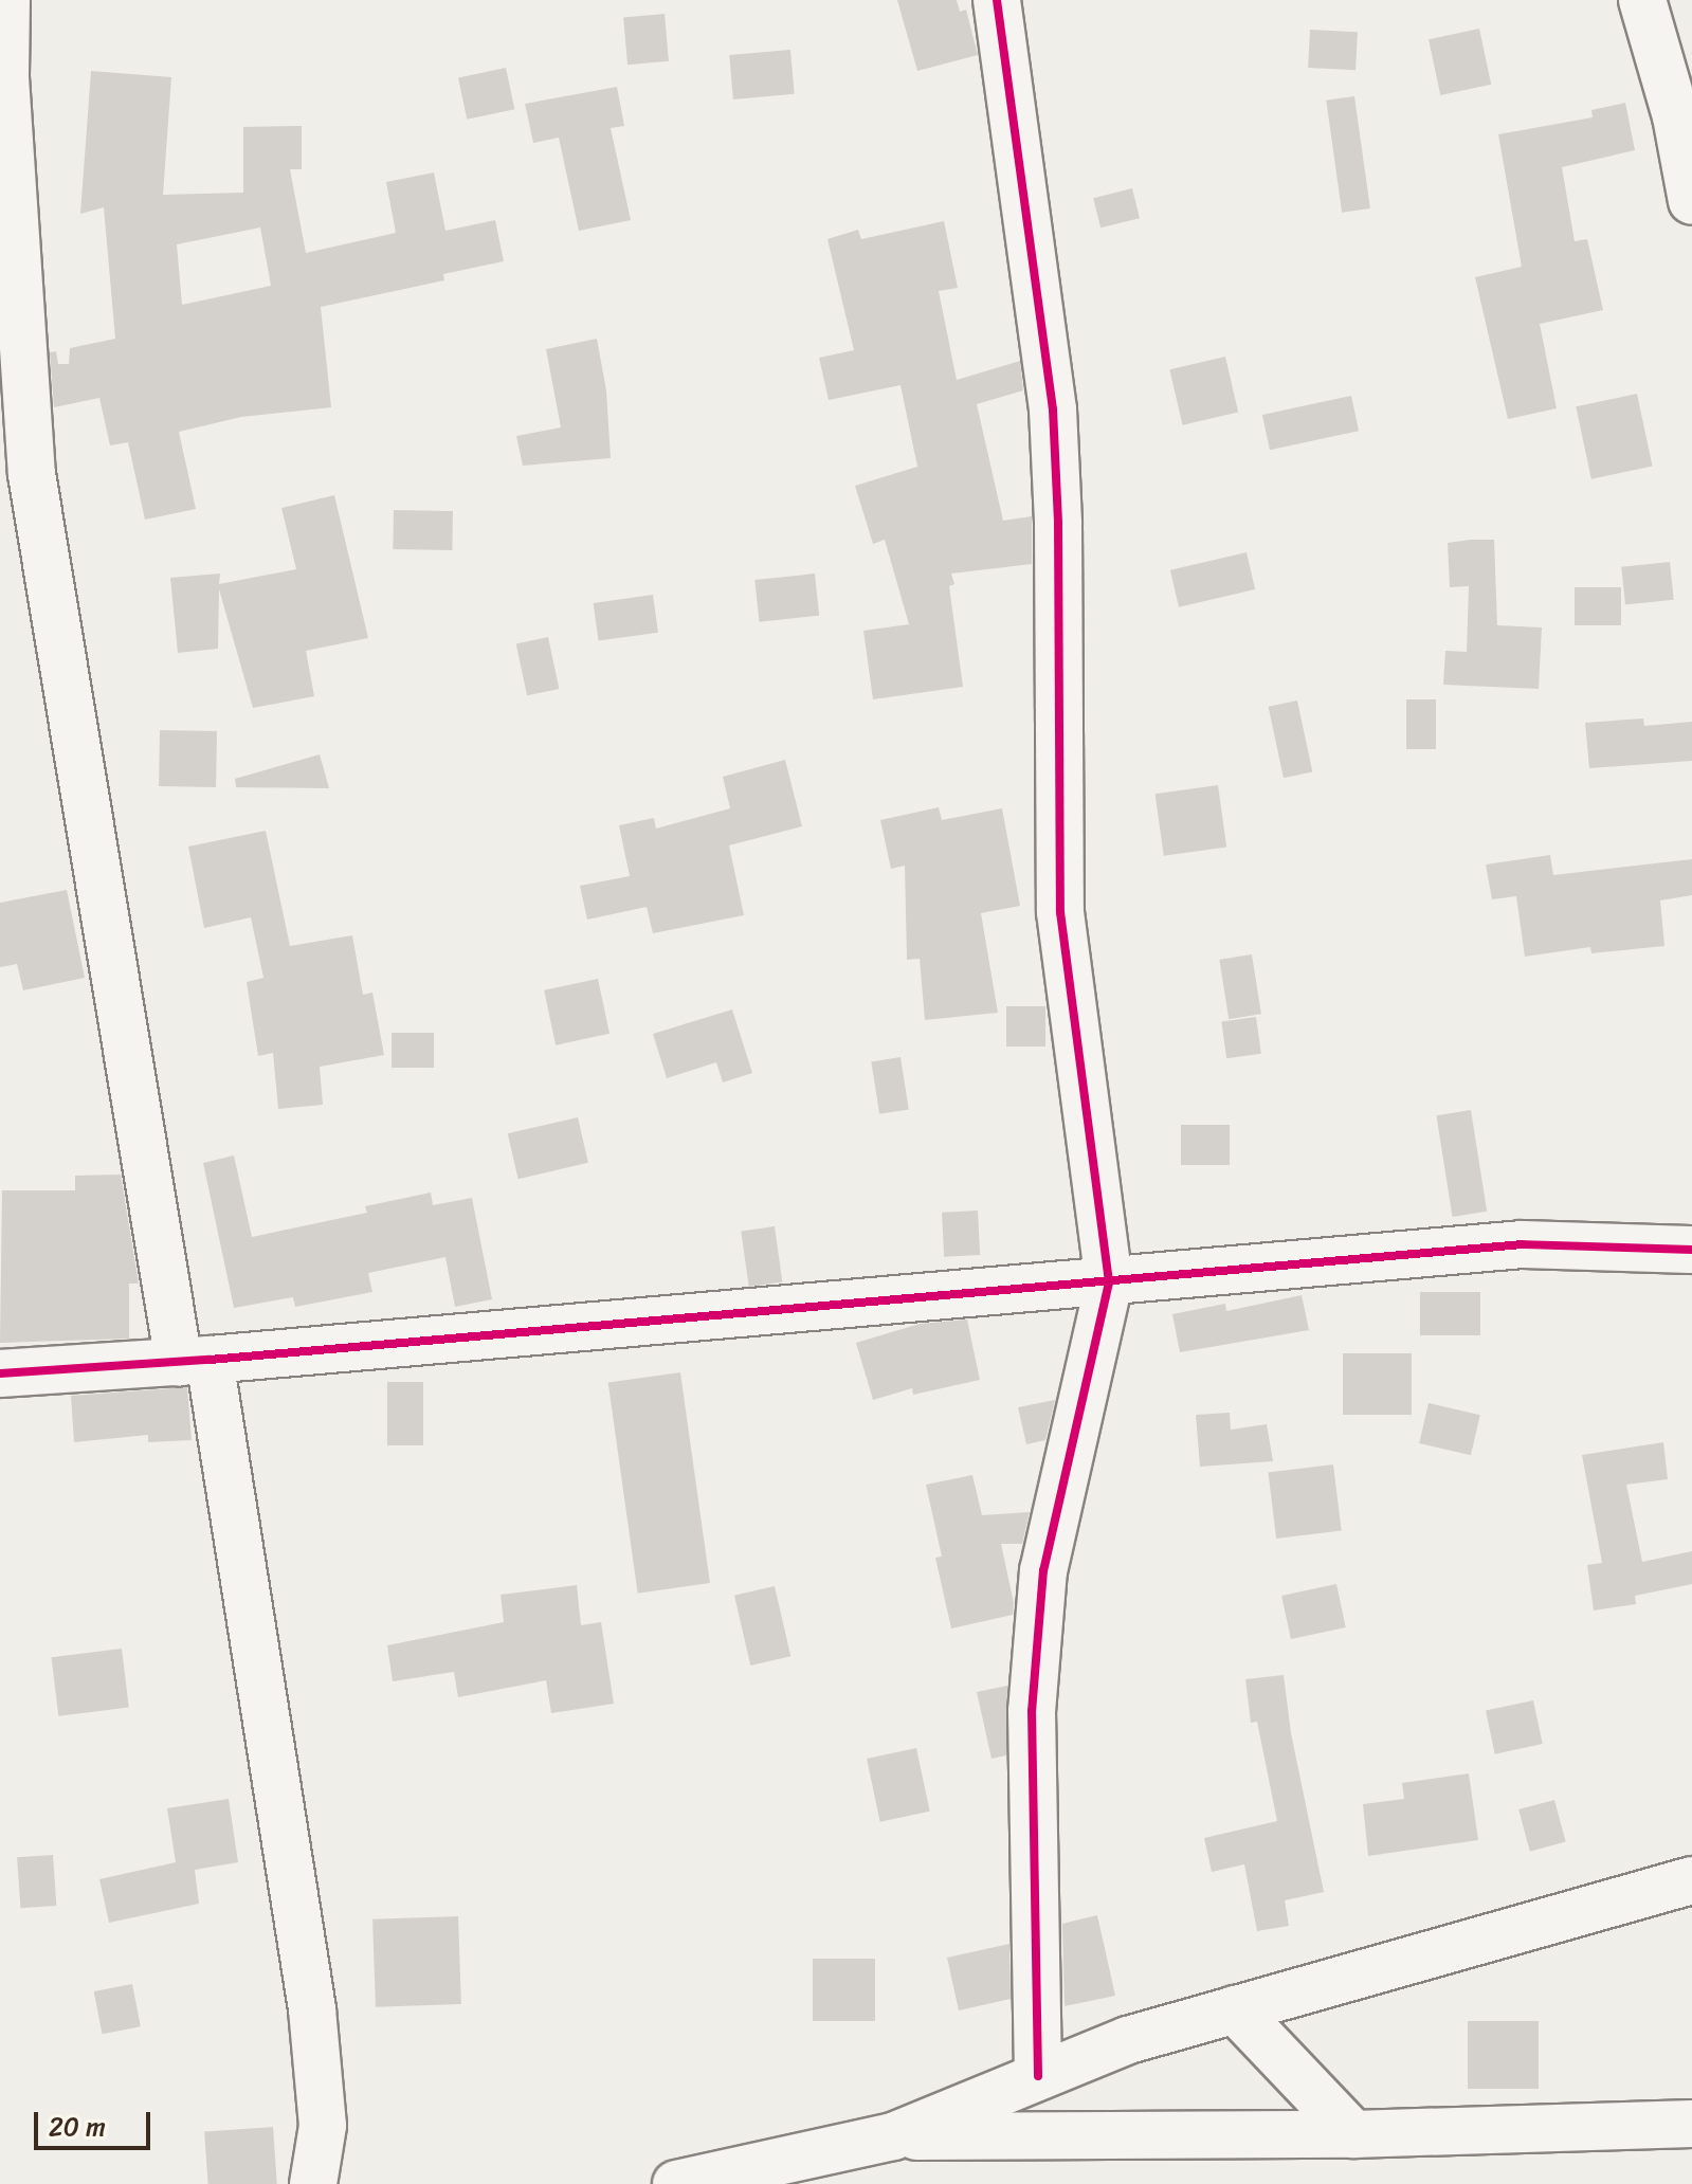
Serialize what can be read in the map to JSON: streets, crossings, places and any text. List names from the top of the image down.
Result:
{
  "scale_bar": "20 m"
}
